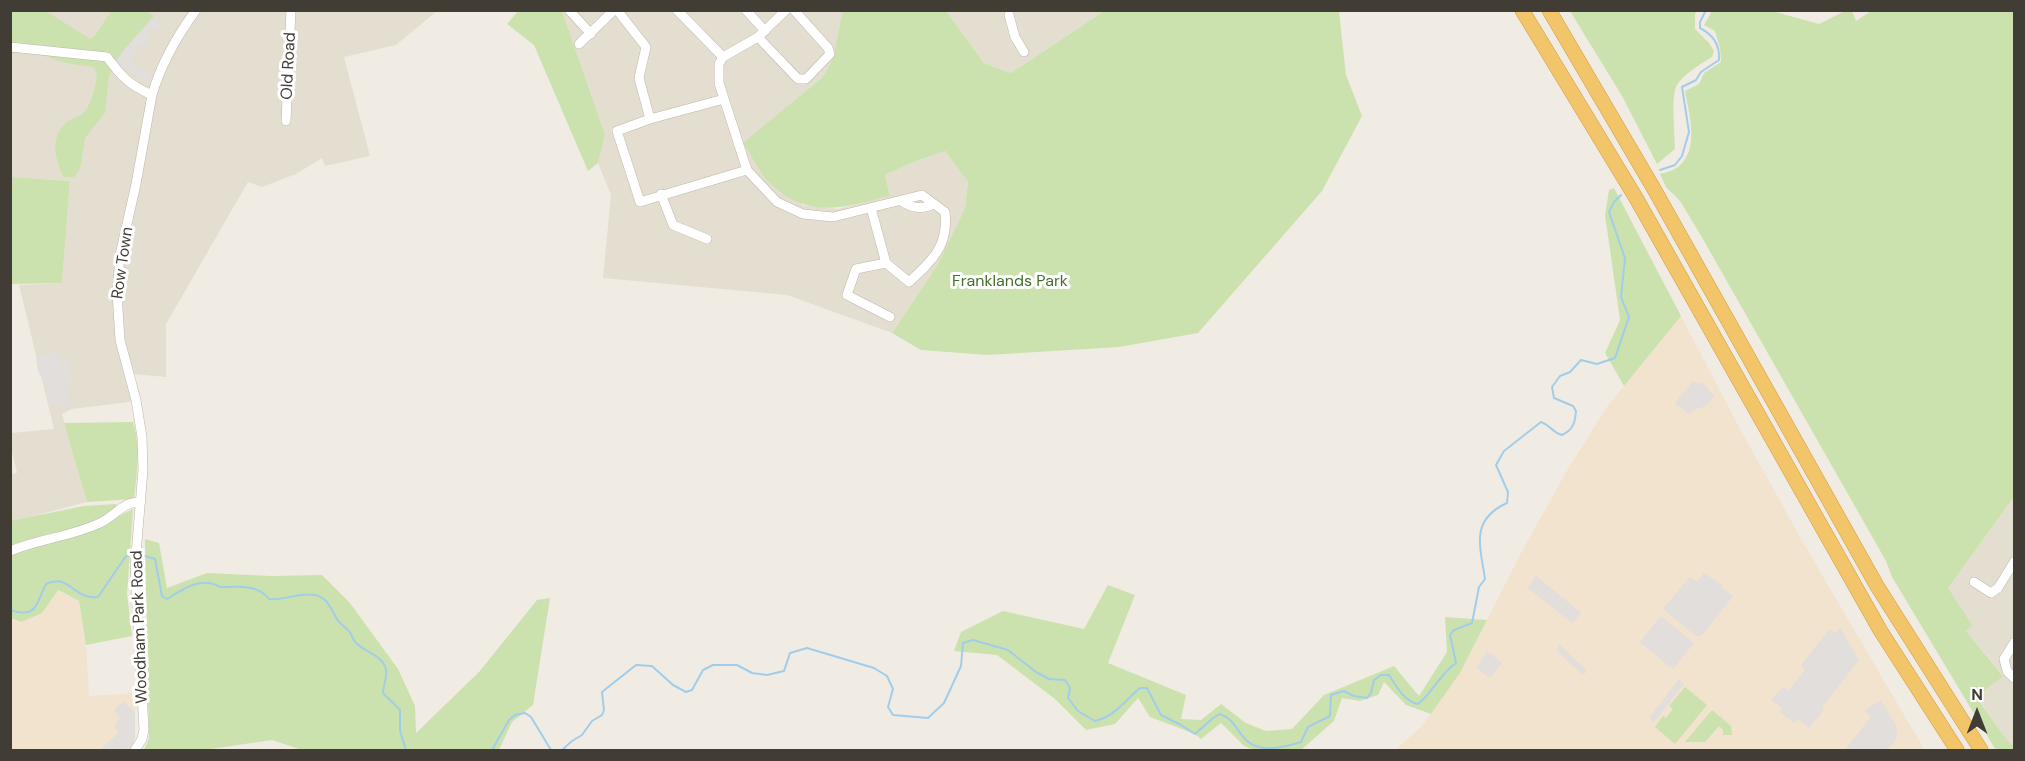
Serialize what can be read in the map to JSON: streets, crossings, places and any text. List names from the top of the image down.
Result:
{
  "streets": {
    "street": ["Old Road", "Row Town", "Woodham Park Road"]
  },
  "crossings": [
    ["Row Town", "Woodham Park Road"]
  ],
  "parks": ["Franklands Park"],
  "north": "top"
}
